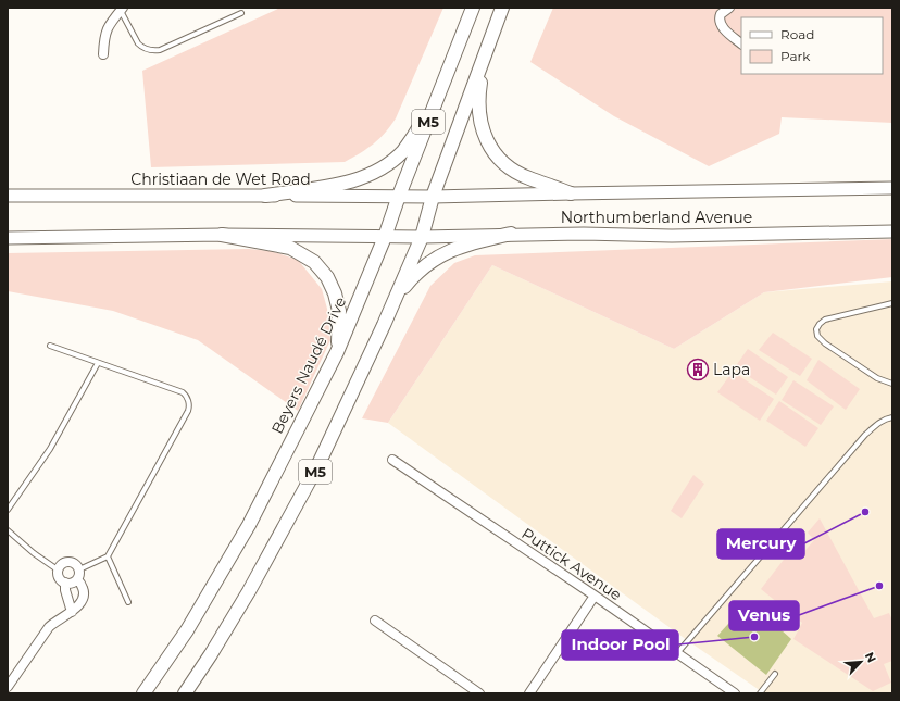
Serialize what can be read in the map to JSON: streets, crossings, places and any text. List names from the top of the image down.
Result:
{
  "streets": {
    "main road": [
      "M5",
      "Christiaan de Wet Road",
      "Northumberland Avenue",
      "Beyers Naudé Drive"
    ],
    "street": ["Puttick Avenue"]
  },
  "crossings": [
    ["M5", "Christiaan de Wet Road"],
    ["M5", "Northumberland Avenue"],
    ["Christiaan de Wet Road", "Northumberland Avenue"],
    ["Christiaan de Wet Road", "Beyers Naudé Drive"]
  ],
  "places": {
    "building": ["Lapa"],
    "other": ["Mercury", "Venus", "Indoor Pool"]
  },
  "legend": ["Road", "Park"],
  "north": "top right"
}
